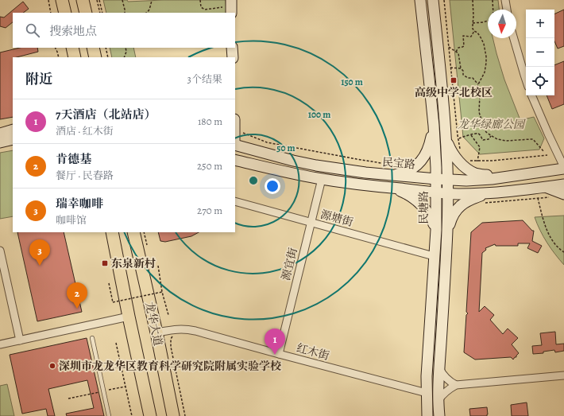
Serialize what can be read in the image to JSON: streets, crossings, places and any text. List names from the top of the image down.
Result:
{
  "streets": {
    "main road": ["民宝路", "民塘路", "龙华大道"],
    "street": ["源塘街", "源宜街", "红木街"]
  },
  "crossings": [
    ["民宝路", "民塘路"],
    ["民塘路", "源塘街"],
    ["民塘路", "红木街"],
    ["源塘街", "源宜街"],
    ["源宜街", "红木街"],
    ["龙华大道", "红木街"]
  ],
  "parks": ["龙华绿廊公园"],
  "places": {
    "transit": ["高级中学北校区", "东泉新村"],
    "other": ["深圳市龙龙华区教育科学研究院附属实验学校"]
  },
  "north": "bottom",
  "page": {
    "map_buttons": ["+", "−"],
    "search": "搜索地点",
    "heading": ["附近", "3个结果"],
    "list": [
      {
        "mark": "1",
        "name": "7天酒店（北站店）",
        "note": "酒店 · 红木街",
        "value": "180 m"
      },
      {
        "mark": "2",
        "name": "肯德基",
        "note": "餐厅 · 民春路",
        "value": "250 m"
      },
      {
        "mark": "3",
        "name": "瑞幸咖啡",
        "note": "咖啡馆",
        "value": "270 m"
      }
    ],
    "pins": ["3", "2", "1"]
  },
  "rings": ["150 m", "100 m", "50 m"]
}
